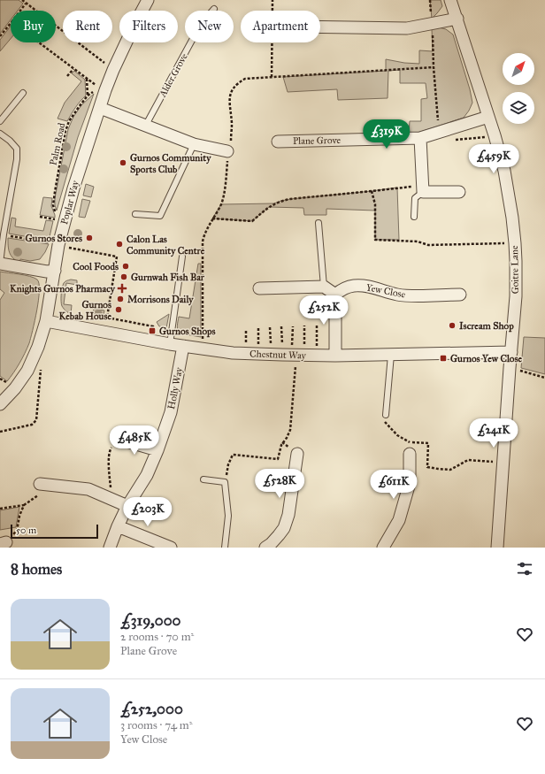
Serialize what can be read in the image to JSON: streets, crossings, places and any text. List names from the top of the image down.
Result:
{
  "streets": {
    "street": [
      "Plane Grove",
      "Poplar Way",
      "Goitre Lane",
      "Yew Close",
      "Chestnut Way",
      "Holly Way"
    ],
    "lane": ["Alder Grove"],
    "path": ["Palm Road"]
  },
  "crossings": [
    ["Plane Grove", "Goitre Lane"],
    ["Palm Road", "Poplar Way"],
    ["Poplar Way", "Chestnut Way"],
    ["Goitre Lane", "Chestnut Way"],
    ["Chestnut Way", "Holly Way"]
  ],
  "places": {
    "other": [
      "Gurnos Community Sports Club",
      "Gurnos Stores",
      "Calon Las Community Centre",
      "Cool Foods",
      "Gurnwah Fish Bar",
      "Morrisons Daily",
      "Gurnos Kebab House",
      "Iscream Shop"
    ],
    "health": ["Knights Gurnos Pharmacy"],
    "transit": ["Gurnos Shops", "Gurnos Yew Close"]
  },
  "scale_bar": "50 m",
  "north": "top right",
  "page": {
    "chip": [
      "Buy",
      "Rent",
      "Filters",
      "New",
      "Apartment"
    ],
    "price": [
      "£319K",
      "£459K",
      "£252K",
      "£241K",
      "£485K",
      "£528K",
      "£611K",
      "£203K"
    ],
    "scale": "50 m",
    "heading": "8 homes",
    "list": [
      {
        "name": "£319,000",
        "note": "2 rooms · 70 m² · Plane Grove"
      },
      {
        "name": "£252,000",
        "note": "3 rooms · 74 m² · Yew Close"
      }
    ]
  }
}
